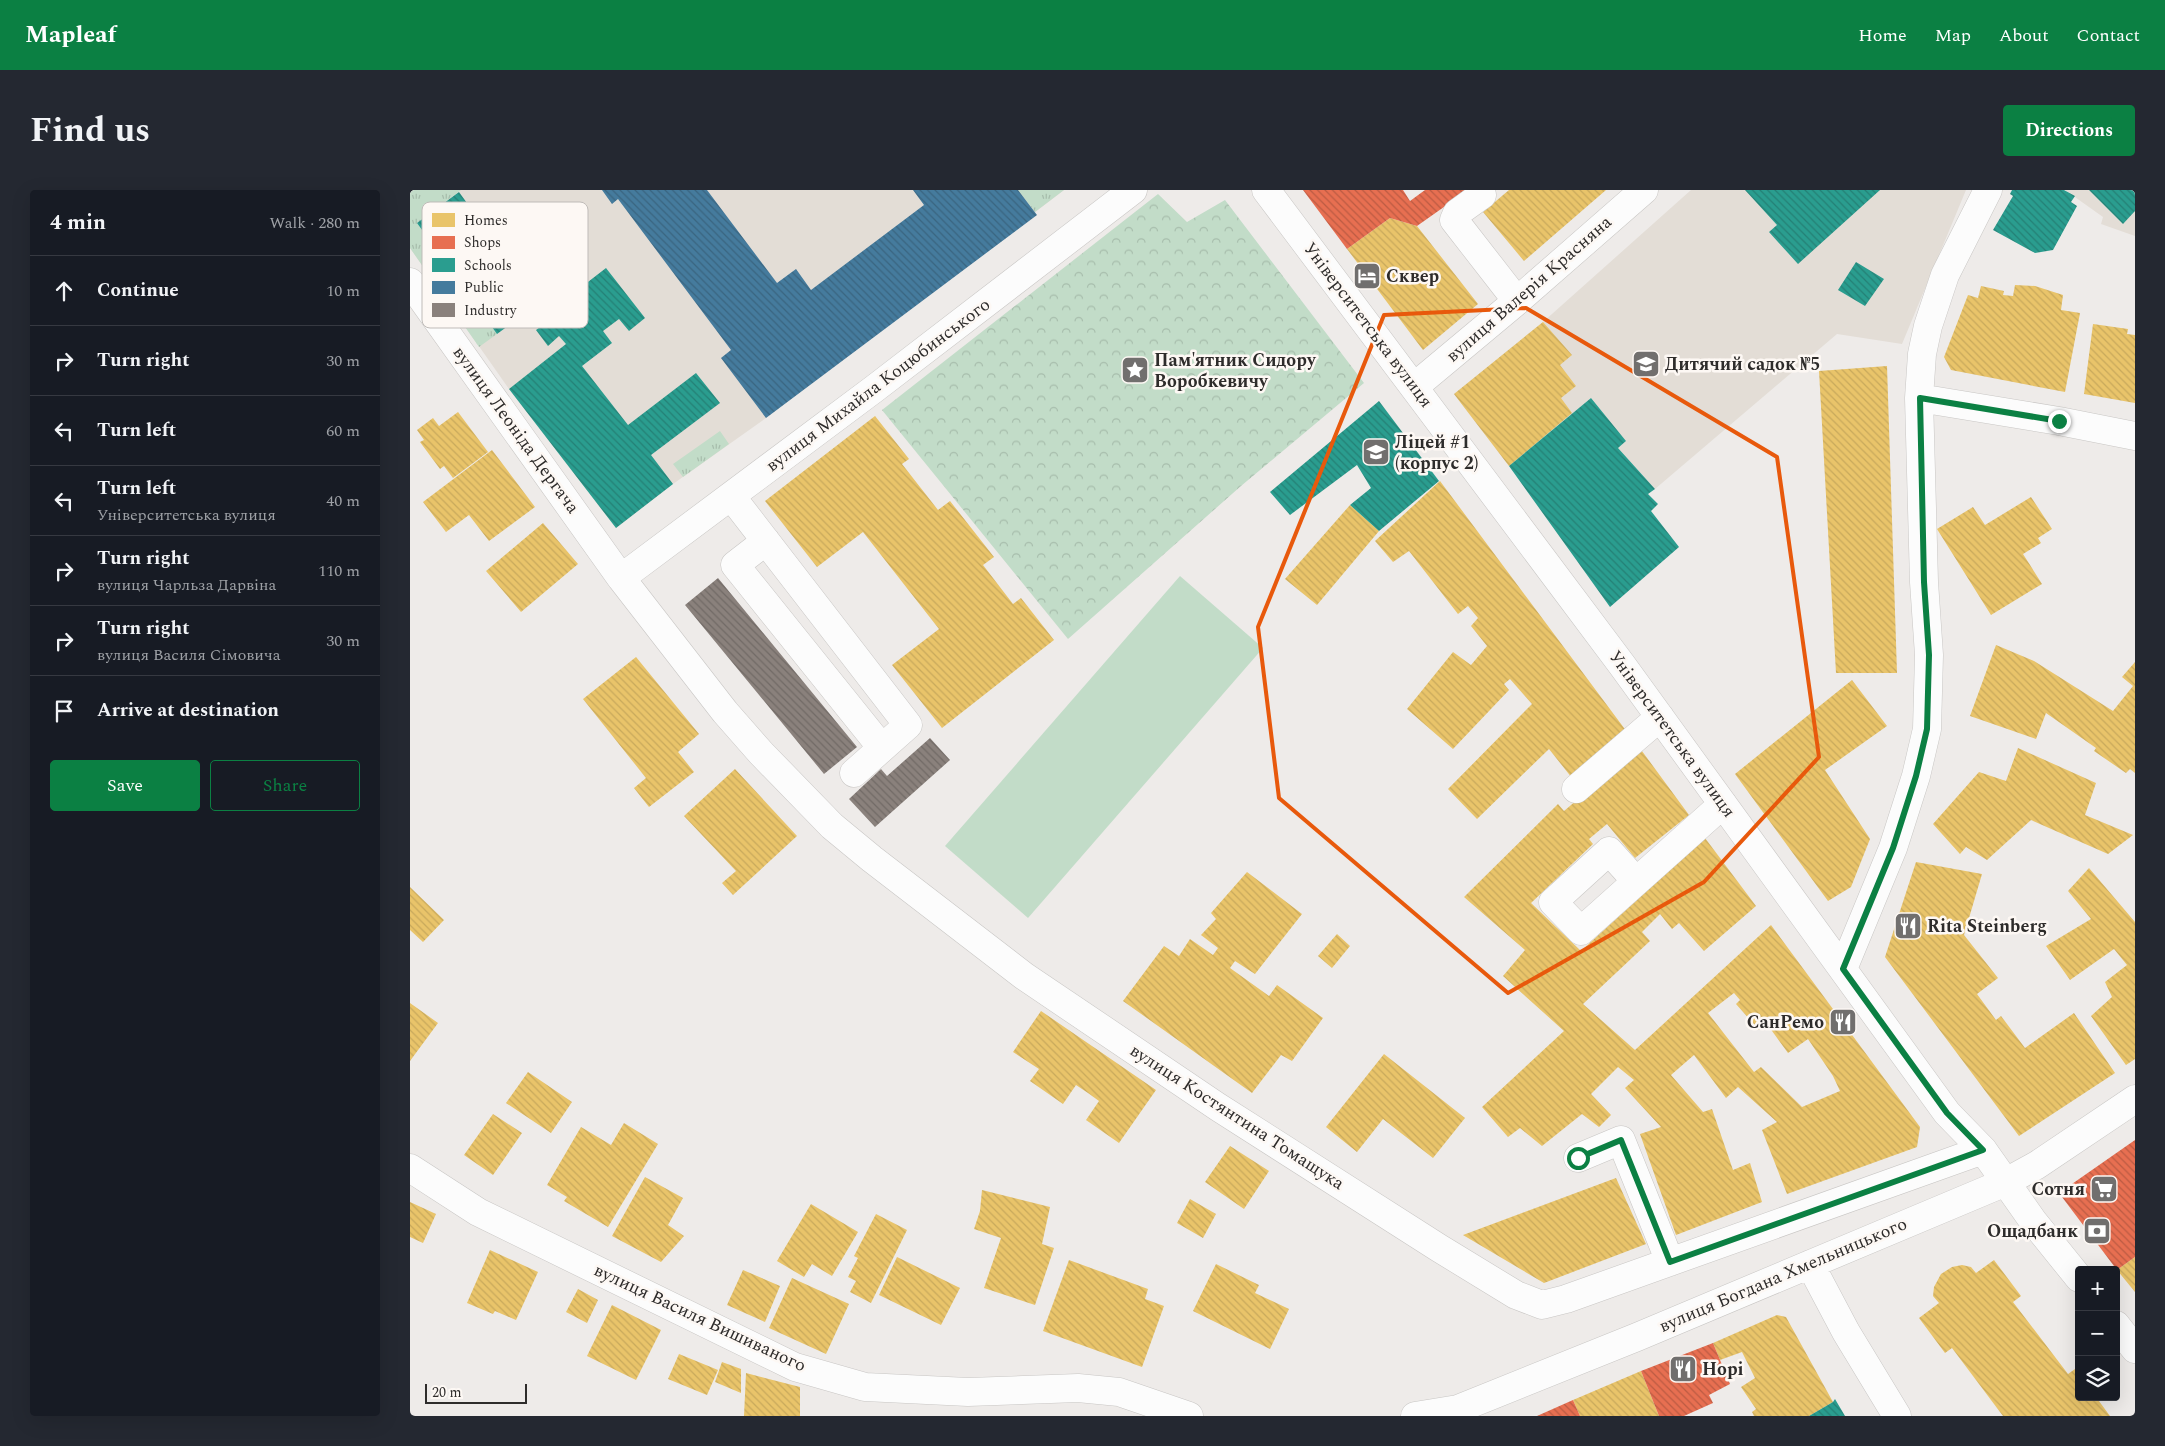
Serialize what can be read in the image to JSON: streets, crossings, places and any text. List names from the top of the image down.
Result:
{
  "streets": {
    "street": [
      "вулиця Валерія Красняна",
      "Університетська вулиця",
      "вулиця Михайла Коцюбинського",
      "вулиця Леоніда Дергача",
      "вулиця Костянтина Томащука",
      "вулиця Богдана Хмельницького",
      "вулиця Василя Вишиваного"
    ]
  },
  "crossings": [
    ["вулиця Валерія Красняна", "Університетська вулиця"],
    ["Університетська вулиця", "вулиця Костянтина Томащука"],
    ["Університетська вулиця", "вулиця Богдана Хмельницького"],
    ["вулиця Михайла Коцюбинського", "вулиця Леоніда Дергача"],
    ["вулиця Михайла Коцюбинського", "вулиця Костянтина Томащука"],
    ["вулиця Леоніда Дергача", "вулиця Костянтина Томащука"]
  ],
  "places": {
    "hotel": ["Сквер"],
    "school or university": ["Дитячий садок №5", "Ліцей #1 (корпус 2)"],
    "place": ["Пам'ятник Сидору Воробкевичу"],
    "restaurant": ["Rita Steinberg", "СанРемо", "Норі"],
    "supermarket": ["Сотня"],
    "bank": ["Ощадбанк"]
  },
  "legend": [
    "Homes",
    "Shops",
    "Schools",
    "Public",
    "Industry"
  ],
  "scale_bar": "20 m",
  "page": {
    "header": "Mapleaf",
    "nav": [
      "Home",
      "Map",
      "About",
      "Contact"
    ],
    "title": "Find us",
    "buttons": [
      "Directions",
      ["Save", "Share"]
    ],
    "heading": ["4 min", "Walk · 280 m"],
    "list": [
      ["Continue", "10 m"],
      ["Turn right", "30 m"],
      ["Turn left", "60 m"],
      ["Turn left", "Університетська вулиця", "40 m"],
      ["Turn right", "вулиця Чарльза Дарвіна", "110 m"],
      ["Turn right", "вулиця Василя Сімовича", "30 m"],
      "Arrive at destination"
    ],
    "map_buttons": ["+", "−"],
    "scale": "20 m"
  }
}
